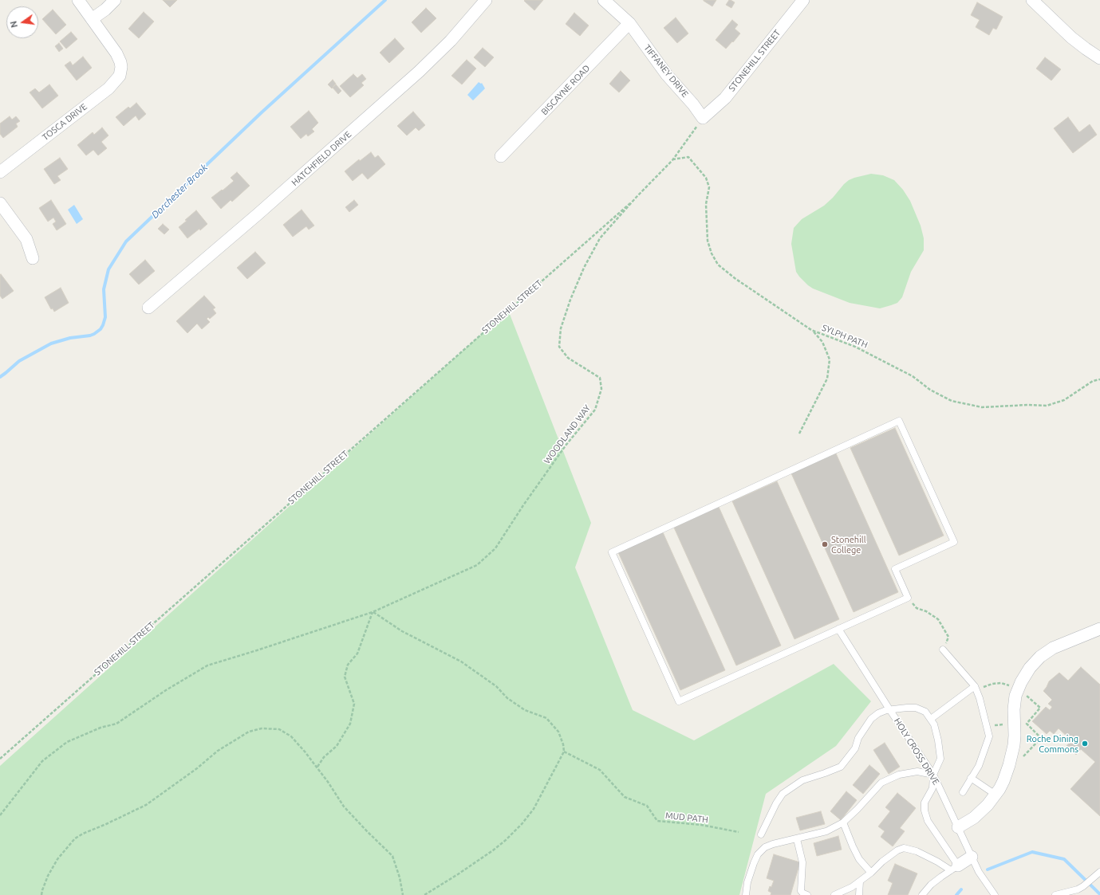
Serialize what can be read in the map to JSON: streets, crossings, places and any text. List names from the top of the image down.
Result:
{
  "streets": {
    "street": [
      "STONEHILL STREET",
      "TIFFANEY DRIVE",
      "BISCAYNE ROAD",
      "TOSCA DRIVE",
      "HATCHFIELD DRIVE"
    ],
    "lane": ["HOLY CROSS DRIVE"],
    "path": ["SYLPH PATH", "WOODLAND WAY", "MUD PATH"]
  },
  "crossings": [
    ["STONEHILL STREET", "TIFFANEY DRIVE"],
    ["STONEHILL STREET", "WOODLAND WAY"],
    ["TIFFANEY DRIVE", "BISCAYNE ROAD"]
  ],
  "water": ["Dorchester Brook"],
  "places": ["Stonehill College", "Roche Dining Commons"],
  "north": "left"
}
